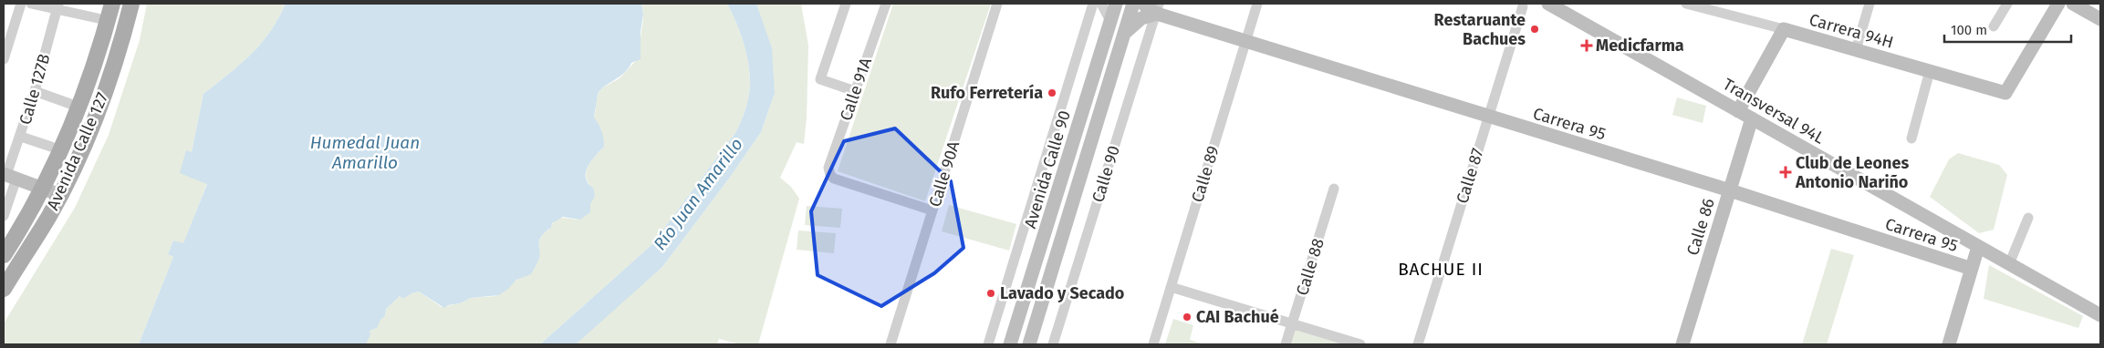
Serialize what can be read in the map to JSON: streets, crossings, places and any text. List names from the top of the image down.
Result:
{
  "streets": {
    "main road": ["Avenida Calle 127"],
    "street": [
      "Carrera 94H",
      "Calle 127B",
      "Calle 91A",
      "Transversal 94L",
      "Carrera 95",
      "Avenida Calle 90",
      "Calle 90A",
      "Calle 90",
      "Calle 89",
      "Calle 87",
      "Calle 86",
      "Calle 88"
    ]
  },
  "crossings": [
    ["Calle 91A", "Calle 90A"],
    ["Transversal 94L", "Calle 86"],
    ["Carrera 95", "Calle 90"],
    ["Carrera 95", "Calle 89"],
    ["Carrera 95", "Calle 87"],
    ["Carrera 95", "Calle 86"]
  ],
  "districts": ["BACHUE II"],
  "water": ["Humedal Juan Amarillo", "Río Juan Amarillo"],
  "places": {
    "other": [
      "Restaruante Bachues",
      "Rufo Ferretería",
      "Lavado y Secado",
      "CAI Bachué"
    ],
    "health": ["Medicfarma", "Club de Leones Antonio Nariño"]
  },
  "scale_bar": "100 m"
}
